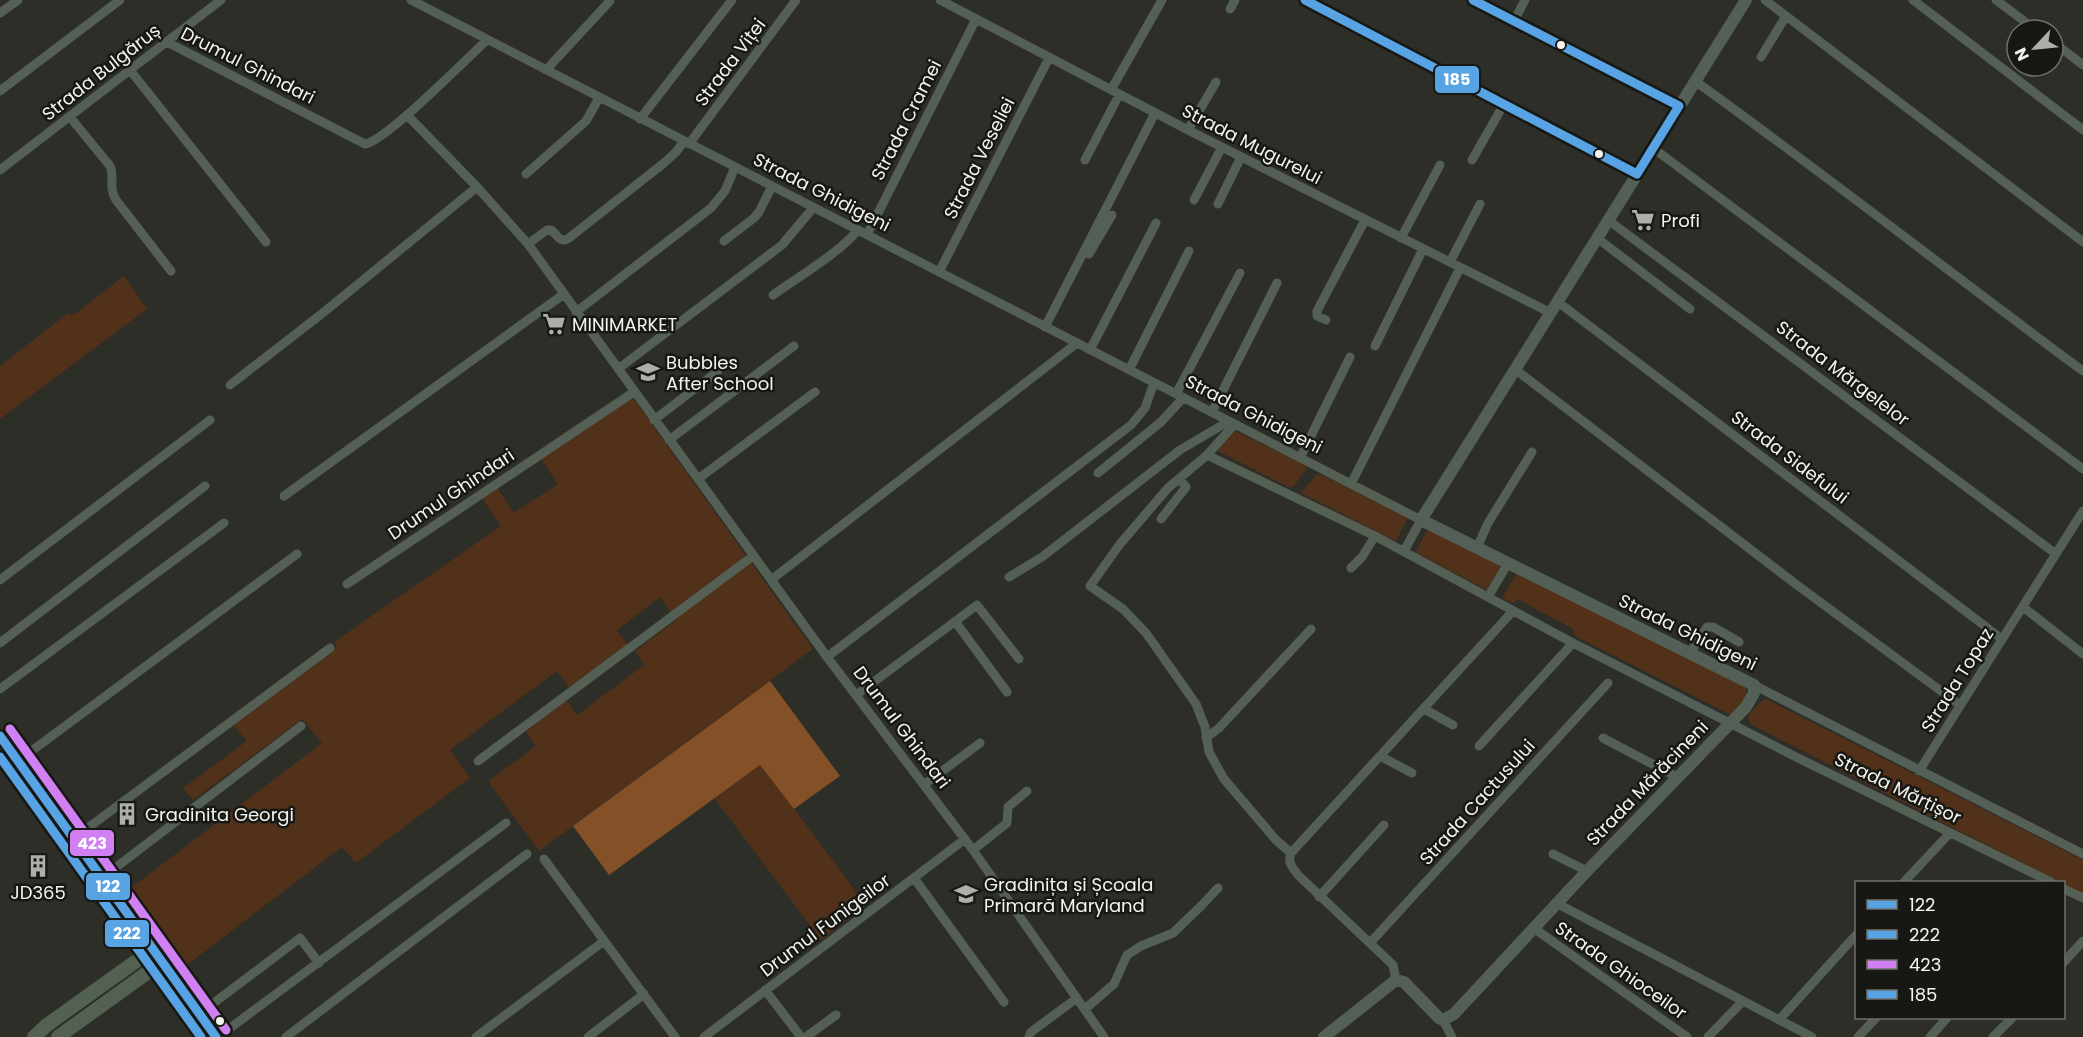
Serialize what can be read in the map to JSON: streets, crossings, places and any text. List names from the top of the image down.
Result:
{
  "streets": {
    "street": [
      "Strada Viței",
      "Drumul Ghindari",
      "Strada Bulgăruș",
      "Strada Cramei",
      "Strada Mugurelui",
      "Strada Veseliei",
      "Strada Ghidigeni",
      "Strada Mărgelelor",
      "Strada Sidefului",
      "Strada Topaz",
      "Strada Mărăcineni",
      "Strada Mărțișor",
      "Strada Cactusului",
      "Drumul Funigeilor",
      "Strada Ghioceilor"
    ]
  },
  "crossings": [
    ["Strada Viței", "Strada Ghidigeni"],
    ["Drumul Ghindari", "Strada Bulgăruș"],
    ["Drumul Ghindari", "Strada Ghidigeni"],
    ["Drumul Ghindari", "Drumul Funigeilor"],
    ["Strada Cramei", "Strada Mugurelui"],
    ["Strada Cramei", "Strada Ghidigeni"],
    ["Strada Mugurelui", "Strada Veseliei"],
    ["Strada Veseliei", "Strada Ghidigeni"],
    ["Strada Ghidigeni", "Strada Topaz"],
    ["Strada Ghidigeni", "Strada Mărăcineni"],
    ["Strada Mărgelelor", "Strada Topaz"],
    ["Strada Sidefului", "Strada Topaz"],
    ["Strada Mărăcineni", "Strada Mărțișor"],
    ["Strada Mărăcineni", "Strada Ghioceilor"]
  ],
  "places": {
    "supermarket": ["Profi", "MINIMARKET"],
    "school or university": ["Bubbles After School", "Gradinița și Școala Primară Maryland"],
    "building": ["Gradinita Georgi", "JD365"]
  },
  "lines": [
    "transit line 185",
    "transit line 423",
    "transit line 122",
    "transit line 222"
  ],
  "legend": [
    "122",
    "222",
    "423",
    "185"
  ],
  "north": "bottom left"
}
